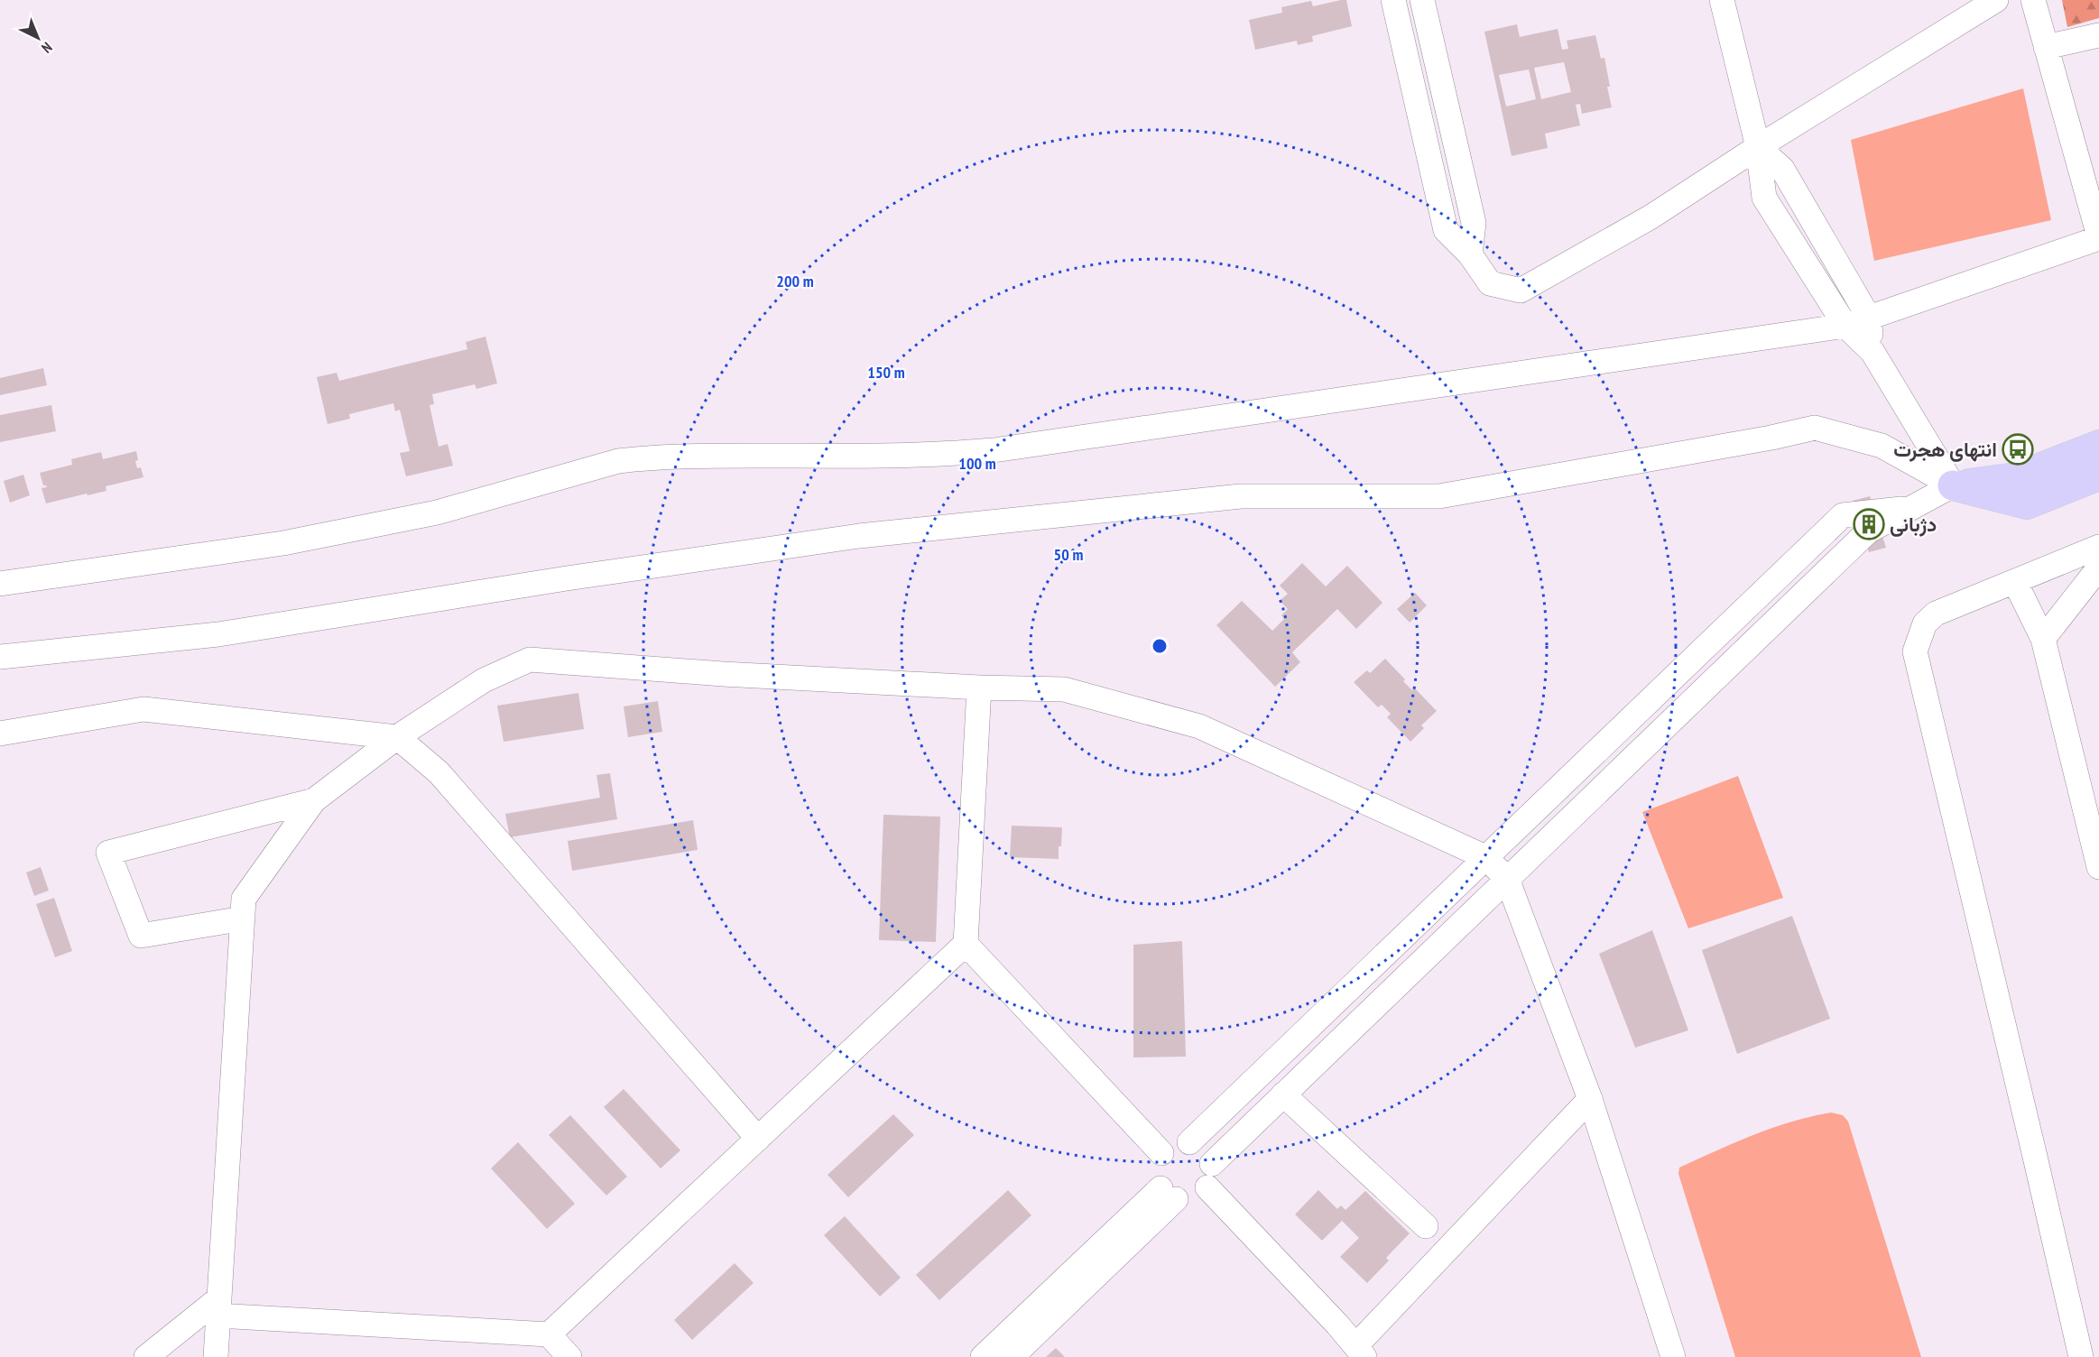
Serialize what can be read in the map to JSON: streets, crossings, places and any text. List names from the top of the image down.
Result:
{
  "places": {
    "bus stop": ["انتهای هجرت"],
    "building": ["دژبانی"]
  },
  "north": "bottom right",
  "rings": [
    "200 m",
    "150 m",
    "100 m",
    "50 m"
  ]
}
